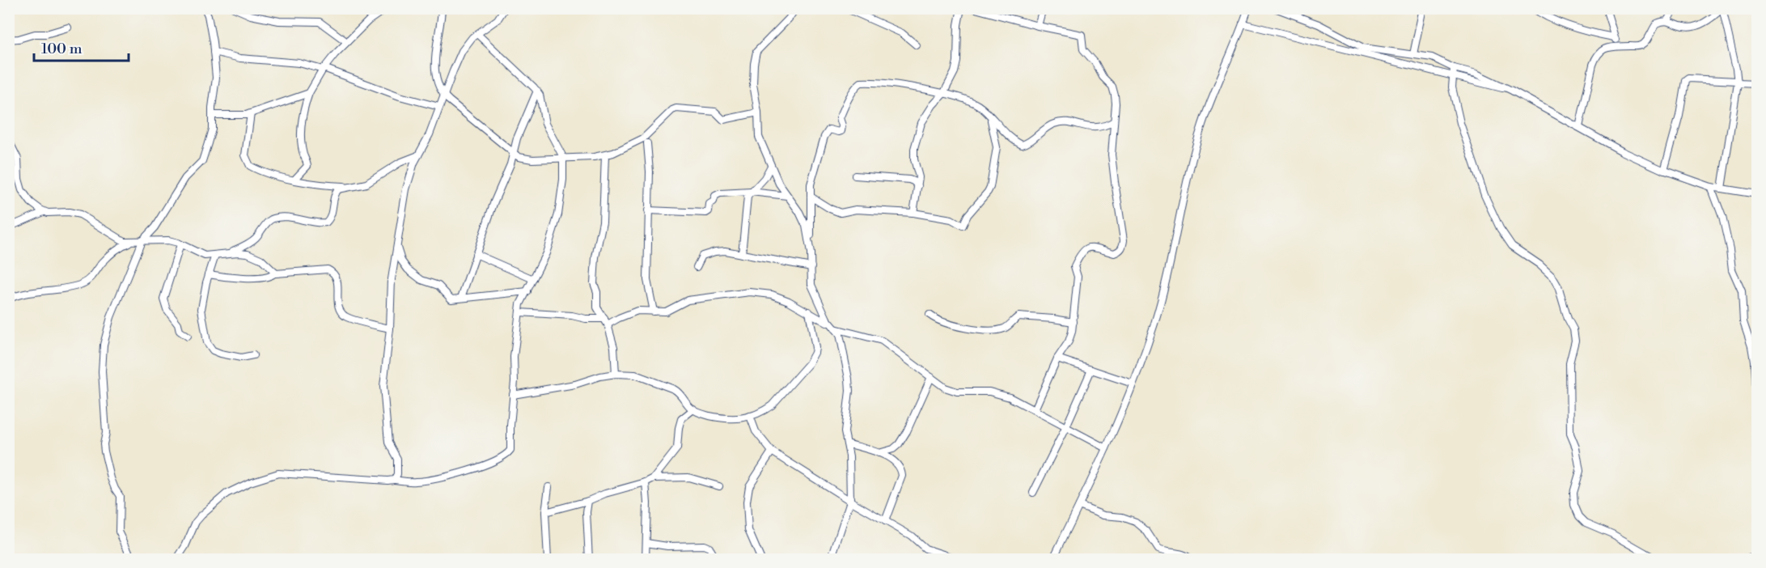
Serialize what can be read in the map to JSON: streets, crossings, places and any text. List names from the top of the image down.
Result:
{
  "scale_bar": "100 m"
}
